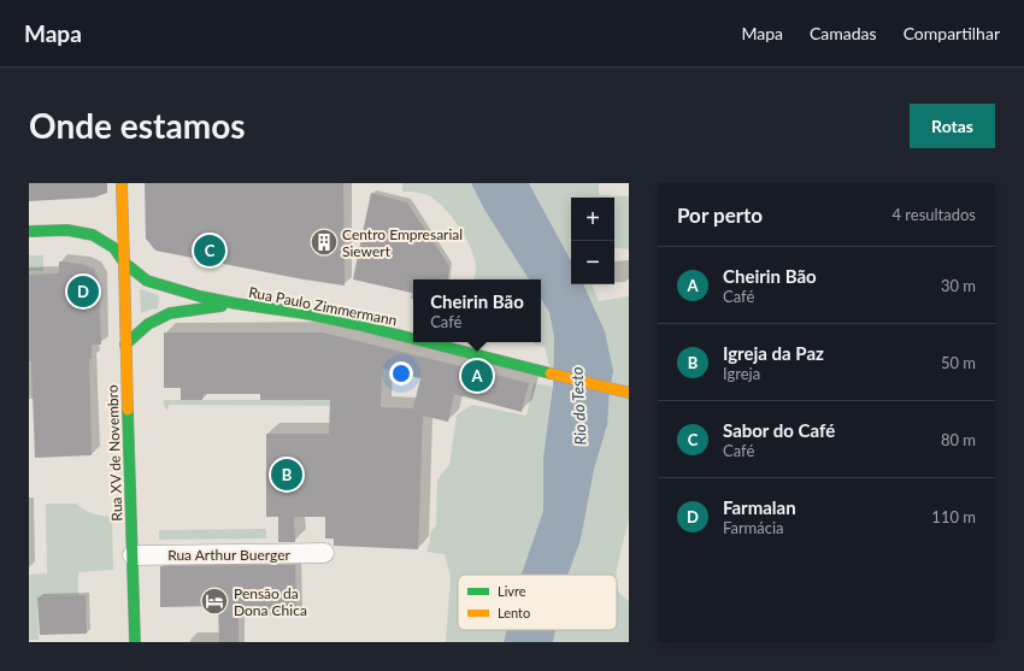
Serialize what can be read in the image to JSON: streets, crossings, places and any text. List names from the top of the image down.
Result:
{
  "streets": {
    "main road": ["Rua Paulo Zimmermann", "Rua XV de Novembro"],
    "street": ["Rua Arthur Buerger"]
  },
  "crossings": [
    ["Rua Paulo Zimmermann", "Rua XV de Novembro"],
    ["Rua XV de Novembro", "Rua Arthur Buerger"]
  ],
  "water": ["Rio do Testo"],
  "places": {
    "building": ["Centro Empresarial Siewert"],
    "hotel": ["Pensão da Dona Chica"]
  },
  "legend": ["Livre", "Lento"],
  "page": {
    "header": "Mapa",
    "nav": ["Mapa", "Camadas", "Compartilhar"],
    "buttons": "Rotas",
    "title": "Onde estamos",
    "heading": ["Por perto", "4 resultados"],
    "map_buttons": ["+", "−"],
    "pins": [
      "C",
      "D",
      "A",
      "B"
    ],
    "list": [
      {
        "mark": "A",
        "name": "Cheirin Bão",
        "note": "Café",
        "value": "30 m"
      },
      {
        "mark": "B",
        "name": "Igreja da Paz",
        "note": "Igreja",
        "value": "50 m"
      },
      {
        "mark": "C",
        "name": "Sabor do Café",
        "note": "Café",
        "value": "80 m"
      },
      {
        "mark": "D",
        "name": "Farmalan",
        "note": "Farmácia",
        "value": "110 m"
      }
    ],
    "popup": ["Cheirin Bão", "Café"]
  }
}
